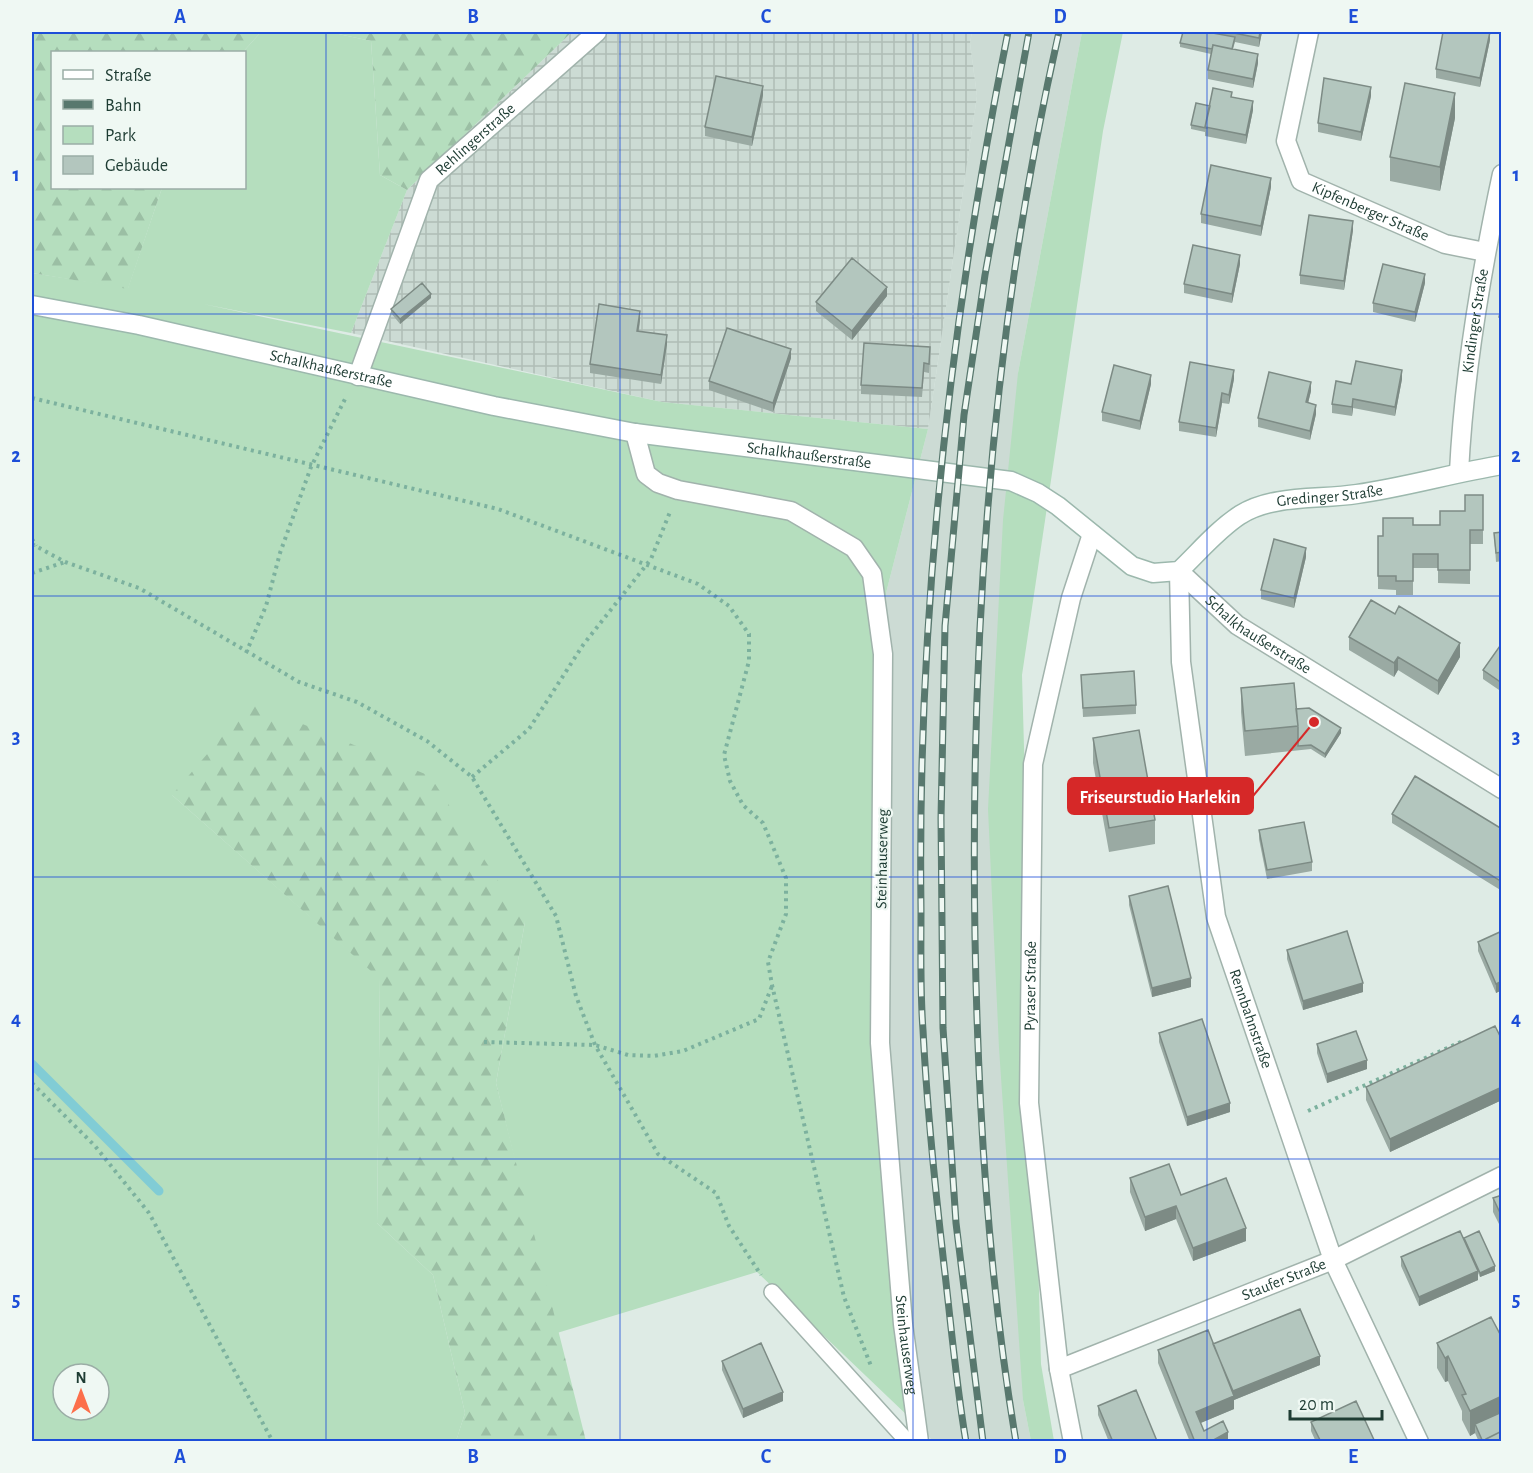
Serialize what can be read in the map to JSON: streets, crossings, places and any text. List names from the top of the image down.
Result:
{
  "streets": {
    "street": [
      "Rehlingerstraße",
      "Kipfenberger Straße",
      "Kindinger Straße",
      "Schalkhaußerstraße",
      "Gredinger Straße",
      "Steinhauserweg",
      "Pyraser Straße",
      "Rennbahnstraße",
      "Staufer Straße"
    ]
  },
  "crossings": [
    ["Rehlingerstraße", "Schalkhaußerstraße"],
    ["Kipfenberger Straße", "Kindinger Straße"],
    ["Kindinger Straße", "Gredinger Straße"],
    ["Schalkhaußerstraße", "Gredinger Straße"],
    ["Schalkhaußerstraße", "Steinhauserweg"],
    ["Schalkhaußerstraße", "Pyraser Straße"],
    ["Schalkhaußerstraße", "Rennbahnstraße"],
    ["Gredinger Straße", "Rennbahnstraße"],
    ["Pyraser Straße", "Staufer Straße"],
    ["Rennbahnstraße", "Staufer Straße"]
  ],
  "places": ["Friseurstudio Harlekin"],
  "legend": [
    "Straße",
    "Bahn",
    "Park",
    "Gebäude"
  ],
  "scale_bar": "20 m",
  "north": "top",
  "grid": {
    "columns": [
      "A",
      "B",
      "C",
      "D",
      "E"
    ],
    "rows": [
      "1",
      "2",
      "3",
      "4",
      "5"
    ]
  }
}
